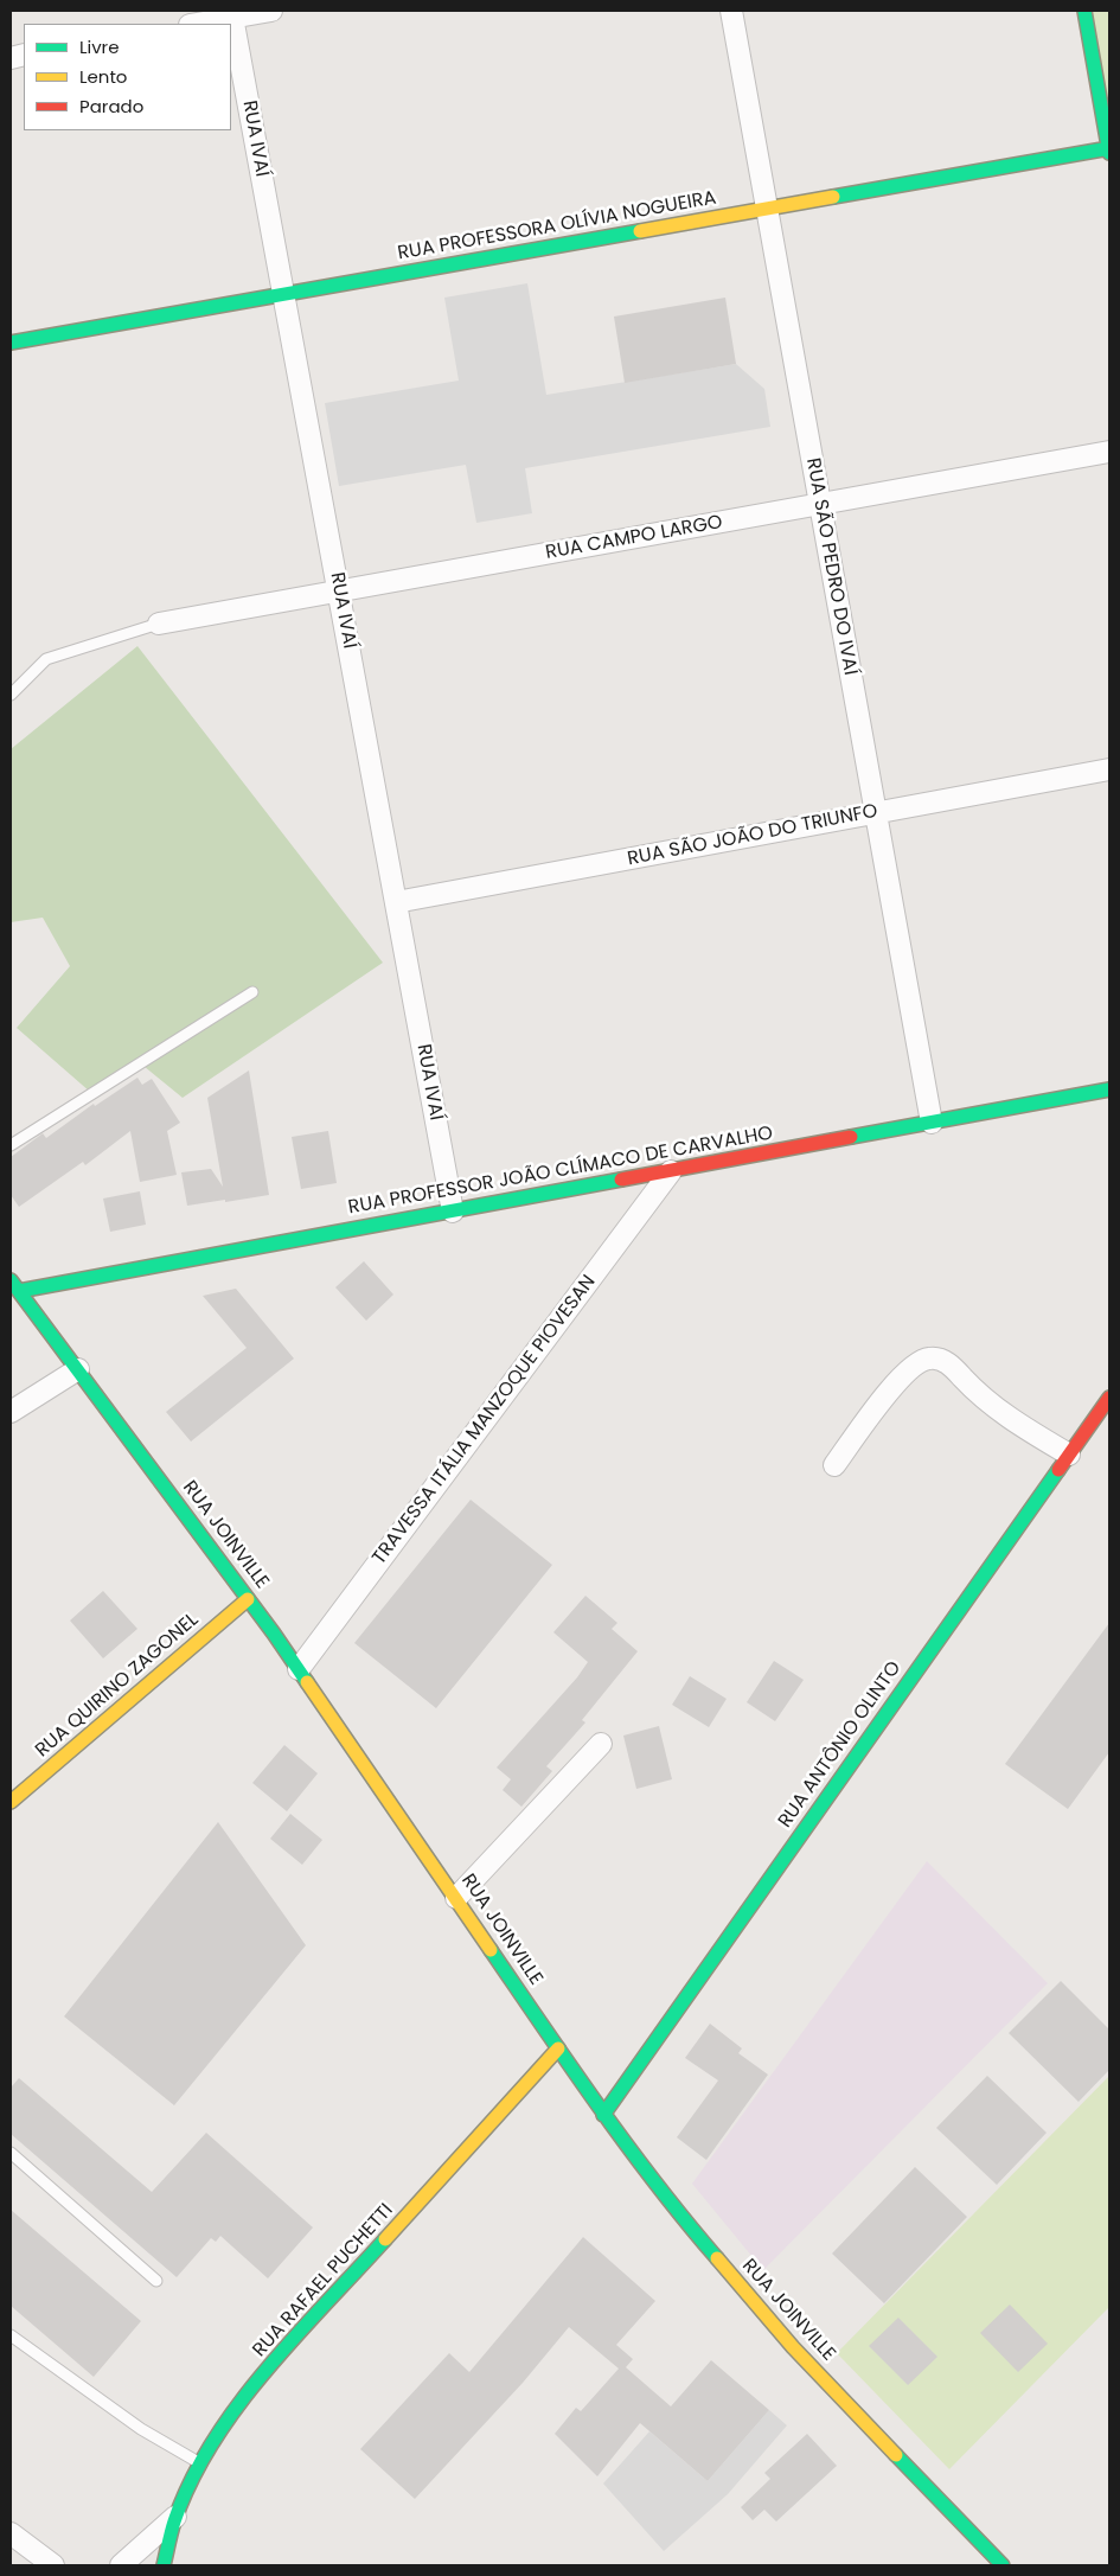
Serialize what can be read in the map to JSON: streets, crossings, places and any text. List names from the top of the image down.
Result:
{
  "streets": {
    "main road": [
      "RUA PROFESSORA OLÍVIA NOGUEIRA",
      "RUA PROFESSOR JOÃO CLÍMACO DE CARVALHO",
      "RUA JOINVILLE",
      "RUA QUIRINO ZAGONEL",
      "RUA ANTÔNIO OLINTO",
      "RUA RAFAEL PUCHETTI"
    ],
    "street": [
      "RUA IVAÍ",
      "RUA CAMPO LARGO",
      "RUA SÃO PEDRO DO IVAÍ",
      "RUA SÃO JOÃO DO TRIUNFO",
      "TRAVESSA ITÁLIA MANZOQUE PIOVESAN"
    ]
  },
  "crossings": [
    ["RUA IVAÍ", "RUA PROFESSORA OLÍVIA NOGUEIRA"],
    ["RUA IVAÍ", "RUA CAMPO LARGO"],
    ["RUA IVAÍ", "RUA SÃO JOÃO DO TRIUNFO"],
    ["RUA IVAÍ", "RUA PROFESSOR JOÃO CLÍMACO DE CARVALHO"],
    ["RUA PROFESSORA OLÍVIA NOGUEIRA", "RUA SÃO PEDRO DO IVAÍ"],
    ["RUA CAMPO LARGO", "RUA SÃO PEDRO DO IVAÍ"],
    ["RUA SÃO PEDRO DO IVAÍ", "RUA SÃO JOÃO DO TRIUNFO"],
    ["RUA SÃO PEDRO DO IVAÍ", "RUA PROFESSOR JOÃO CLÍMACO DE CARVALHO"],
    ["RUA PROFESSOR JOÃO CLÍMACO DE CARVALHO", "TRAVESSA ITÁLIA MANZOQUE PIOVESAN"],
    ["RUA PROFESSOR JOÃO CLÍMACO DE CARVALHO", "RUA JOINVILLE"],
    ["TRAVESSA ITÁLIA MANZOQUE PIOVESAN", "RUA JOINVILLE"],
    ["RUA JOINVILLE", "RUA QUIRINO ZAGONEL"],
    ["RUA JOINVILLE", "RUA ANTÔNIO OLINTO"],
    ["RUA JOINVILLE", "RUA RAFAEL PUCHETTI"]
  ],
  "legend": ["Livre", "Lento", "Parado"]
}
